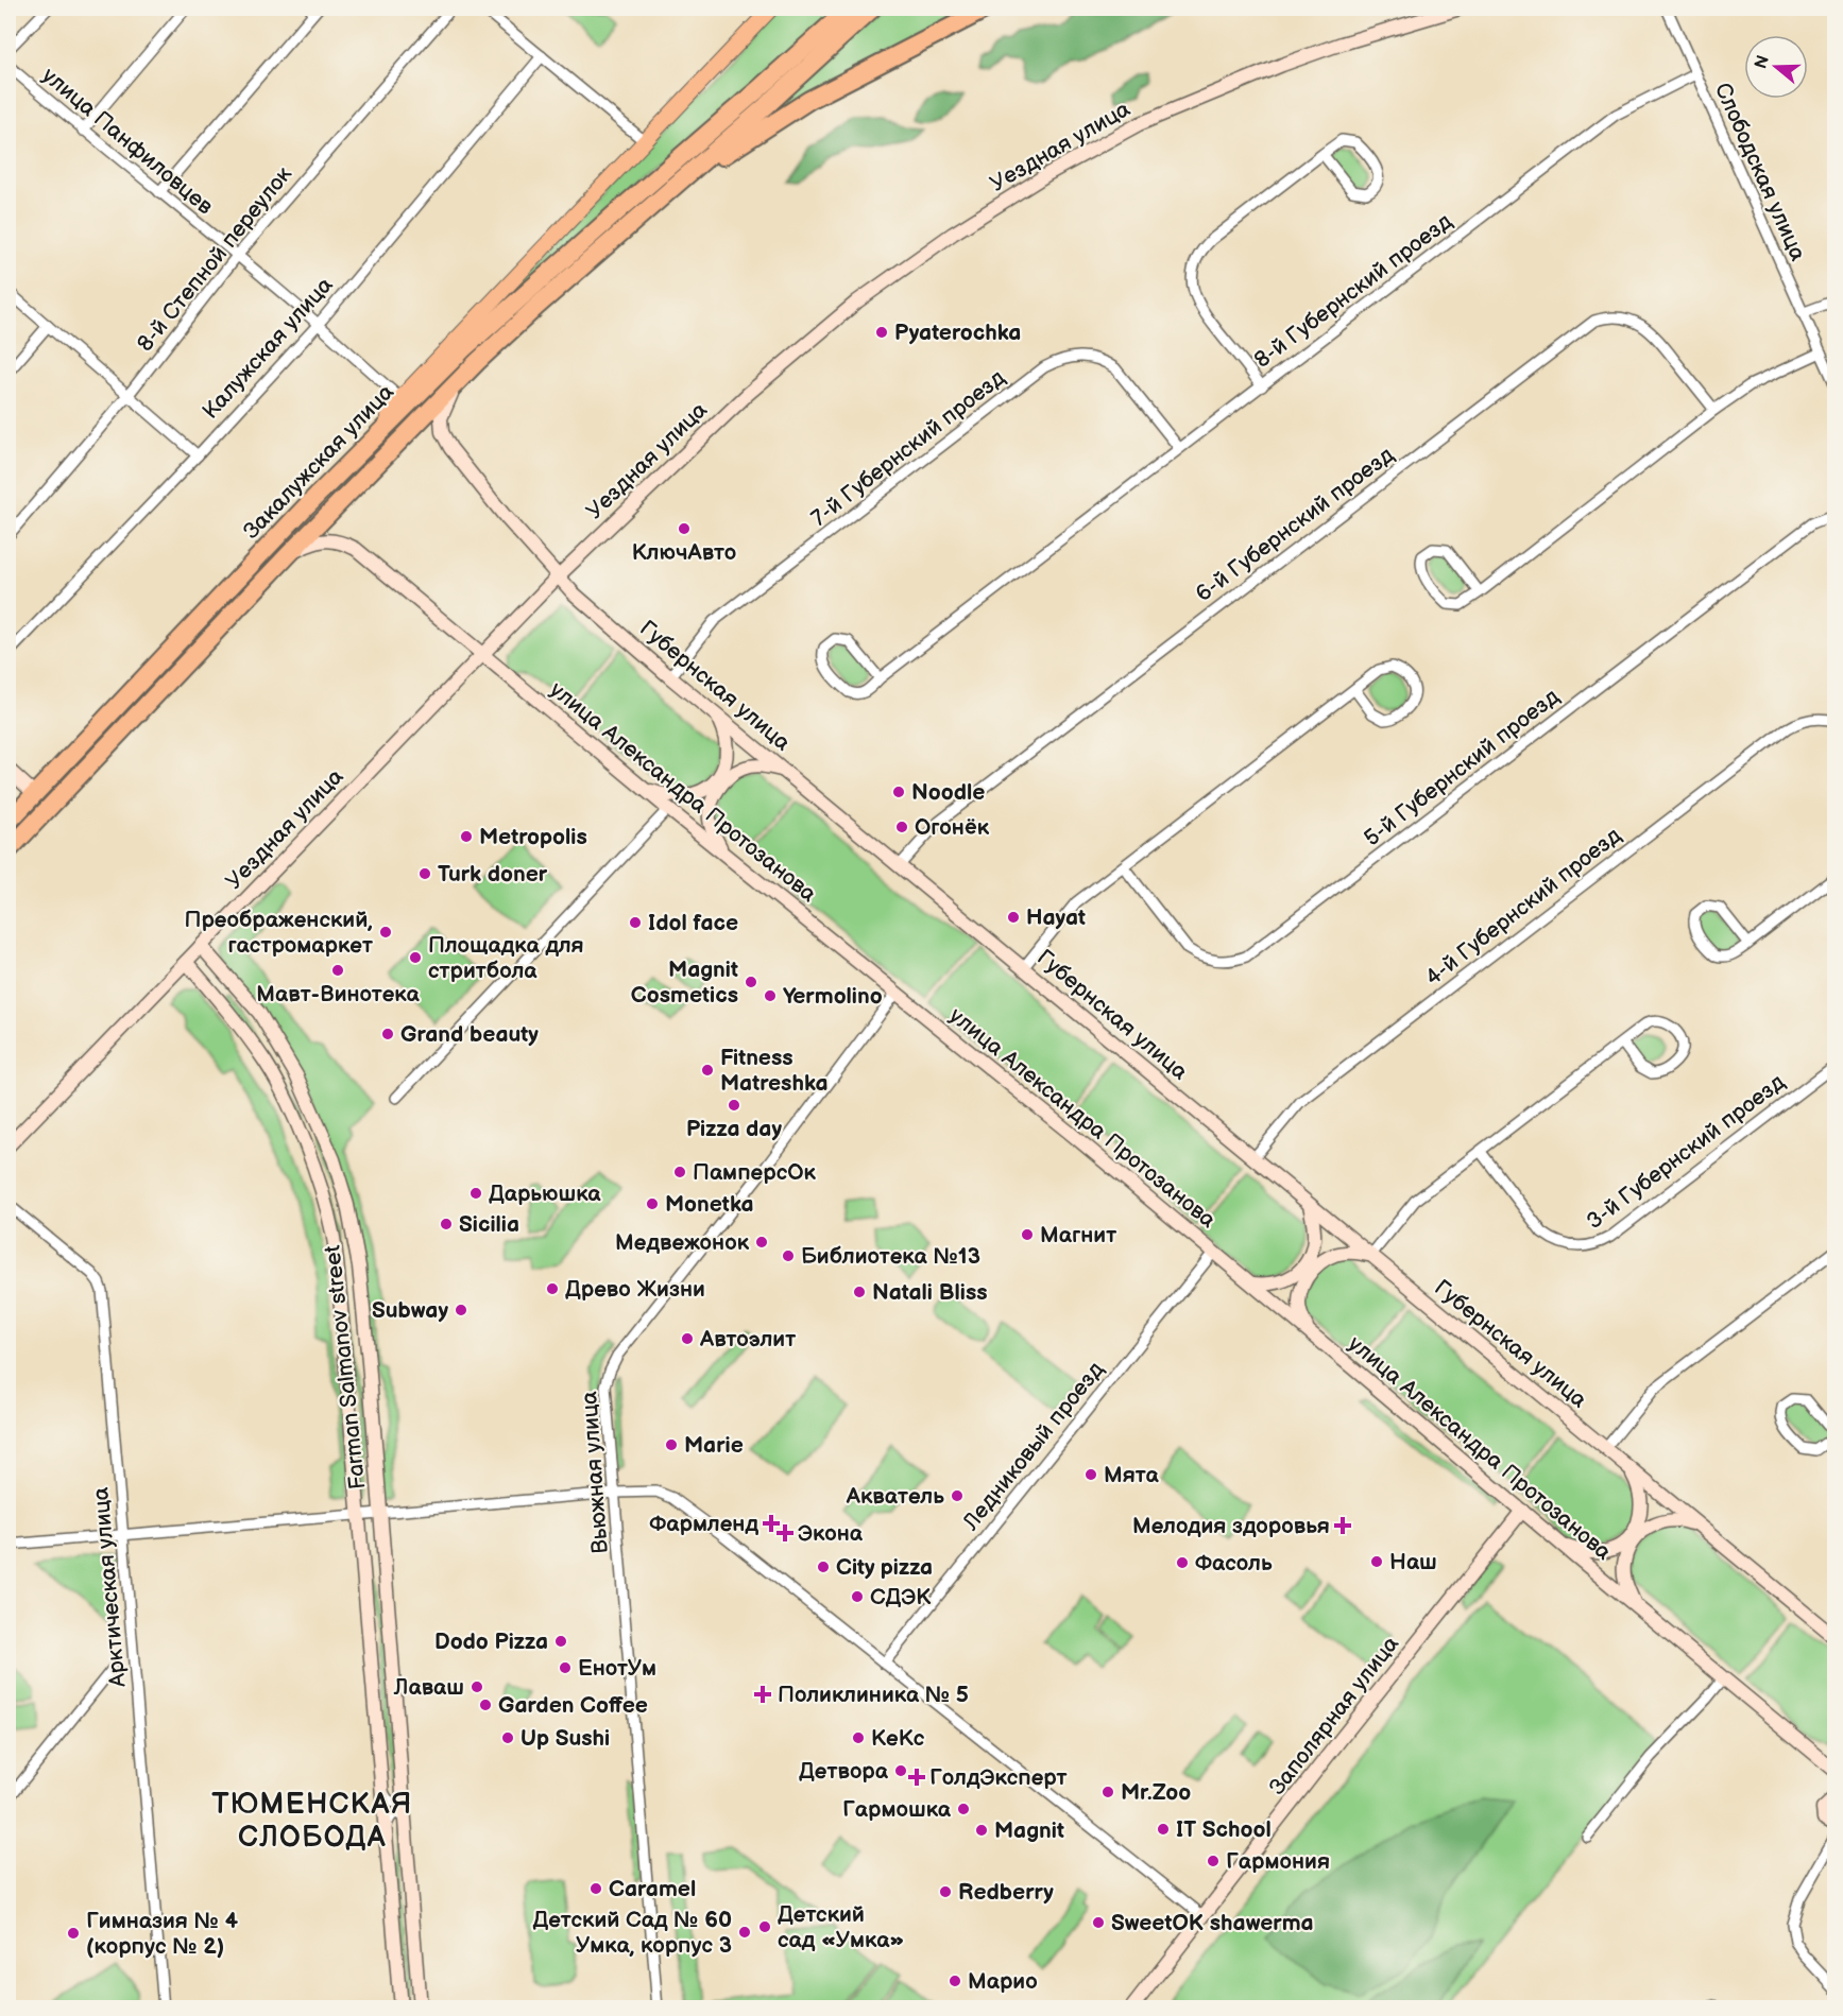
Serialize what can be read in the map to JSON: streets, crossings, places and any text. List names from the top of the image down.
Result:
{
  "streets": {
    "highway": ["Закалужская улица"],
    "street": [
      "улица Панфиловцев",
      "Уездная улица",
      "Слободская улица",
      "8-й Степной переулок",
      "8-й Губернский проезд",
      "Калужская улица",
      "7-й Губернский проезд",
      "6-й Губернский проезд",
      "Губернская улица",
      "5-й Губернский проезд",
      "улица Александра Протозанова",
      "4-й Губернский проезд",
      "3-й Губернский проезд",
      "Farman Salmanov street",
      "Ледниковый проезд",
      "Вьюжная улица",
      "Арктическая улица",
      "Заполярная улица"
    ]
  },
  "crossings": [
    ["улица Панфиловцев", "8-й Степной переулок"],
    ["улица Панфиловцев", "Калужская улица"],
    ["Уездная улица", "Губернская улица"],
    ["Уездная улица", "улица Александра Протозанова"],
    ["Уездная улица", "Farman Salmanov street"],
    ["Слободская улица", "8-й Губернский проезд"],
    ["7-й Губернский проезд", "Губернская улица"],
    ["6-й Губернский проезд", "Губернская улица"],
    ["Губернская улица", "4-й Губернский проезд"],
    ["улица Александра Протозанова", "Ледниковый проезд"],
    ["улица Александра Протозанова", "Вьюжная улица"],
    ["улица Александра Протозанова", "Заполярная улица"]
  ],
  "districts": ["ТЮМЕНСКАЯ СЛОБОДА"],
  "places": {
    "other": [
      "Pyaterochka",
      "КлючАвто",
      "Noodle",
      "Огонёк",
      "Metropolis",
      "Turk doner",
      "Hayat",
      "Idol face",
      "Преображенский, гастромаркет",
      "Площадка для стритбола",
      "Мавт-Винотека",
      "Magnit Cosmetics",
      "Yermolino",
      "Grand beauty",
      "Fitness Matreshka",
      "Pizza day",
      "ПамперсОк",
      "Дарьюшка",
      "Monetka",
      "Sicilia",
      "Магнит",
      "Медвежонок",
      "Библиотека №13",
      "Древо Жизни",
      "Natali Bliss",
      "Subway",
      "Автоэлит",
      "Marie",
      "Мята",
      "Акватель",
      "Наш",
      "Фасоль",
      "City pizza",
      "СДЭК",
      "Dodo Pizza",
      "ЕнотУм",
      "Лаваш",
      "Garden Coffee",
      "Up Sushi",
      "КеКс",
      "Детвора",
      "Mr.Zoo",
      "Гармошка",
      "IT School",
      "Magnit",
      "Гармония",
      "Caramel",
      "Redberry",
      "SweetOK shawerma",
      "Детский сад «Умка»",
      "Детский Сад № 60 Умка, корпус 3",
      "Гимназия № 4 (корпус № 2)",
      "Марио"
    ],
    "health": [
      "Фармленд",
      "Мелодия здоровья",
      "Экона",
      "Поликлиника № 5",
      "ГолдЭксперт"
    ]
  },
  "north": "left"
}
